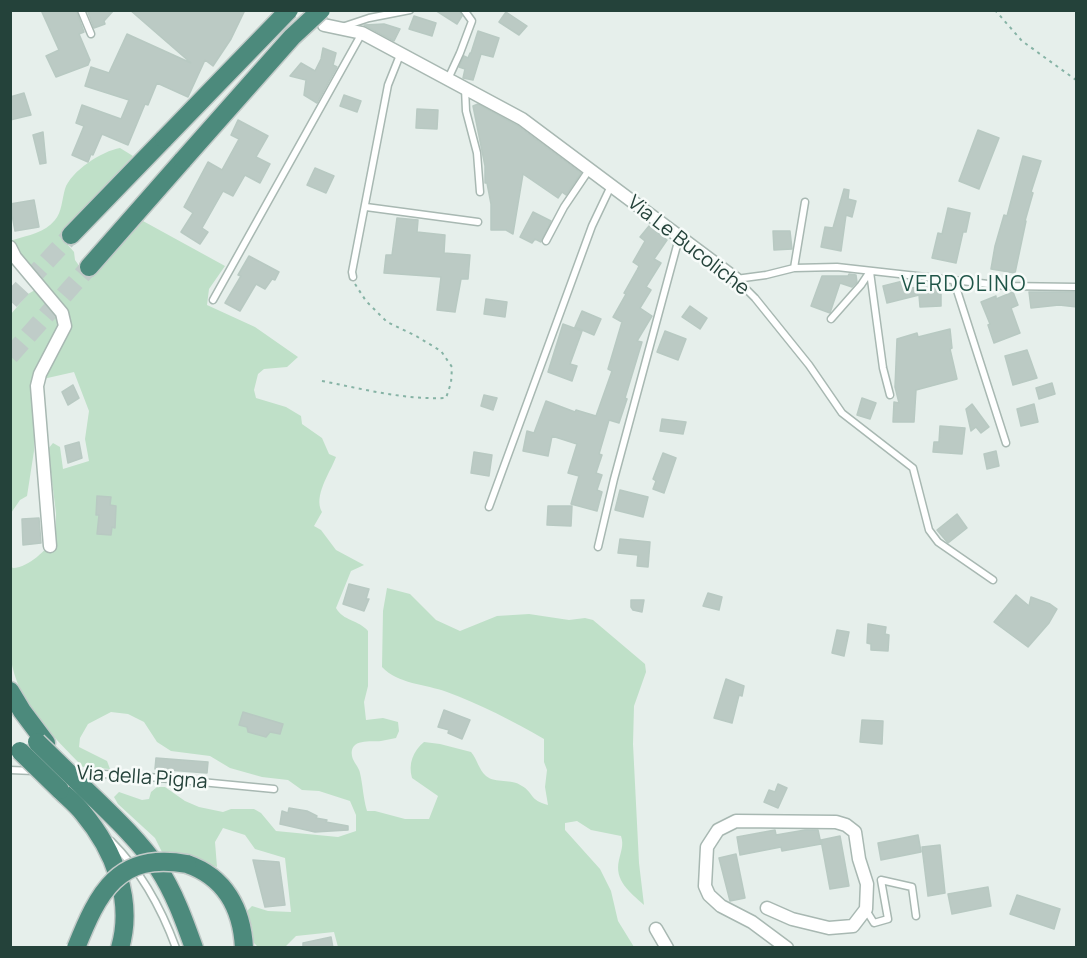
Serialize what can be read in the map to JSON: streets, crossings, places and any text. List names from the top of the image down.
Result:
{
  "streets": {
    "street": ["Via Le Bucoliche"],
    "lane": ["Via della Pigna"]
  },
  "districts": ["VERDOLINO"]
}
